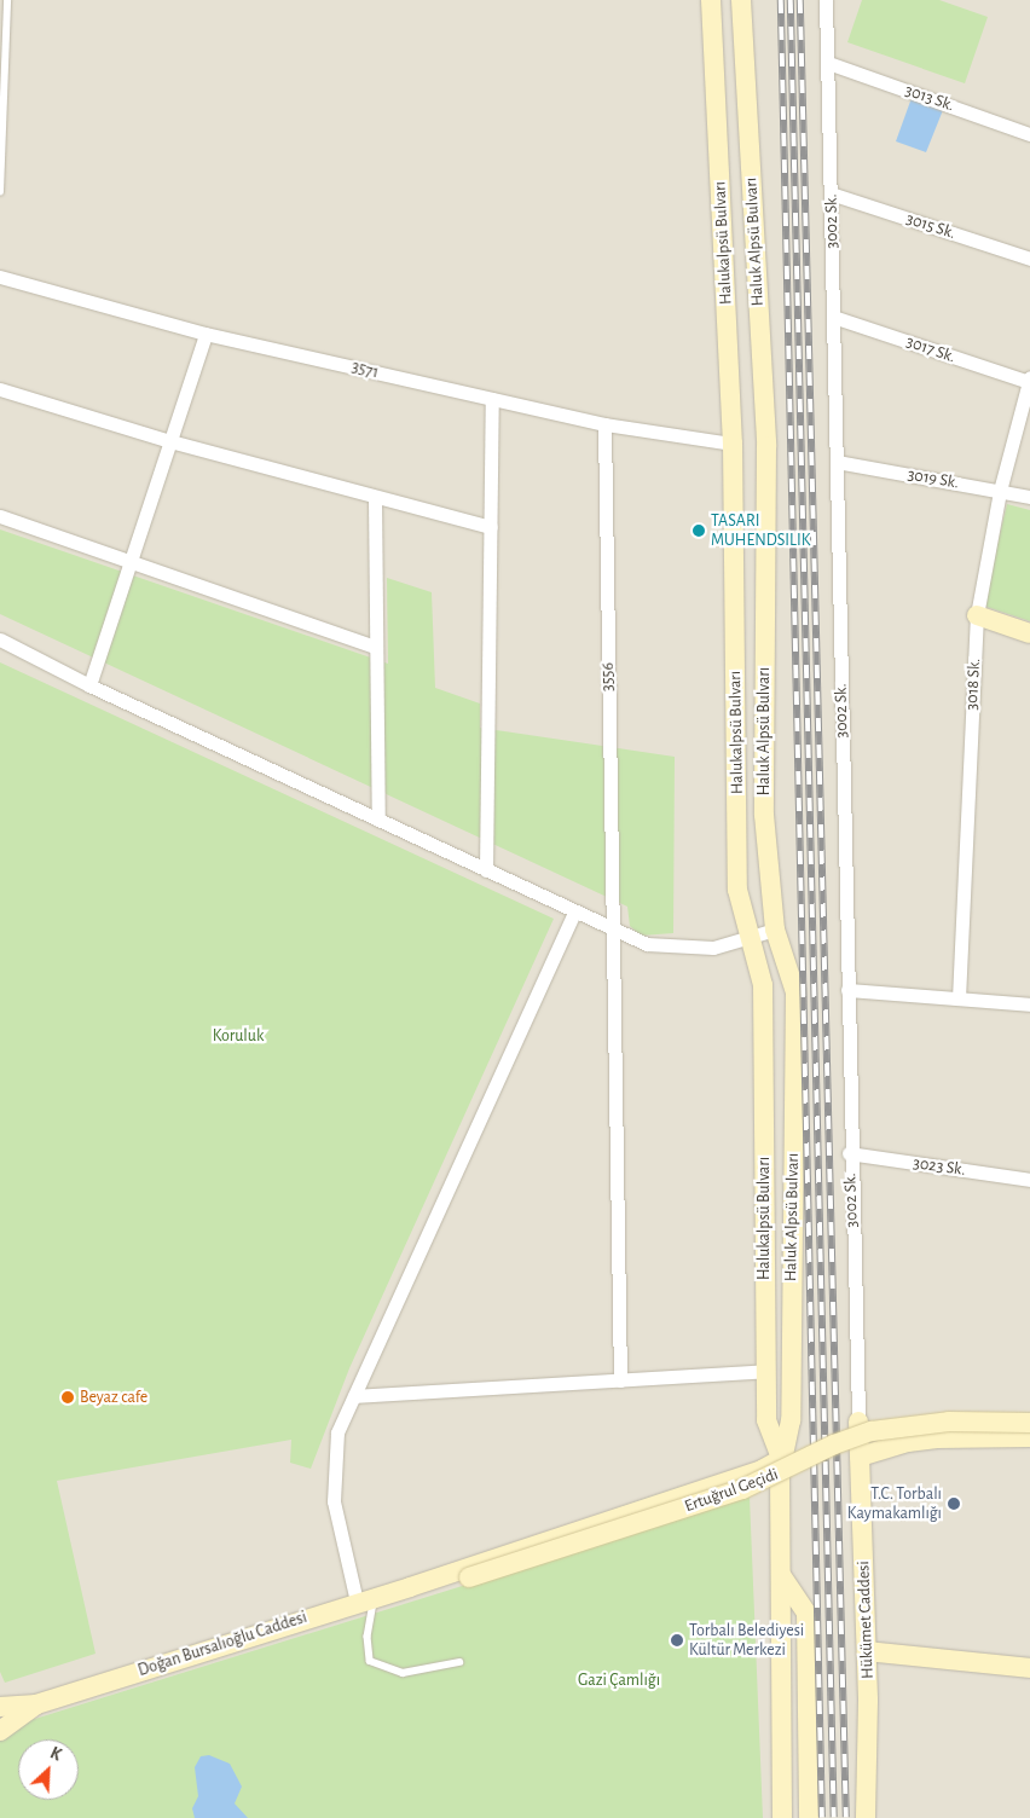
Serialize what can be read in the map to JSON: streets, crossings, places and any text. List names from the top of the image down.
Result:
{
  "streets": {
    "main road": [
      "Haluk Alpsü Bulvarı",
      "Halukalpsü Bulvarı",
      "Ertuğrul Geçidi",
      "Hükümet Caddesi",
      "Doğan Bursalıoğlu Caddesi"
    ],
    "street": [
      "3013 Sk.",
      "3002 Sk.",
      "3015 Sk.",
      "3017 Sk.",
      "3571",
      "3019 Sk.",
      "3556",
      "3018 Sk.",
      "3023 Sk."
    ]
  },
  "crossings": [
    ["3013 Sk.", "3002 Sk."],
    ["3002 Sk.", "3015 Sk."],
    ["3002 Sk.", "3017 Sk."],
    ["3002 Sk.", "3019 Sk."],
    ["3002 Sk.", "3023 Sk."],
    ["3002 Sk.", "Hükümet Caddesi"],
    ["Haluk Alpsü Bulvarı", "Halukalpsü Bulvarı"],
    ["Halukalpsü Bulvarı", "3571"],
    ["3017 Sk.", "3018 Sk."],
    ["3571", "3556"],
    ["3019 Sk.", "3018 Sk."],
    ["Ertuğrul Geçidi", "Doğan Bursalıoğlu Caddesi"]
  ],
  "parks": ["Koruluk", "Gazi Çamlığı"],
  "places": [
    "TASARI MUHENDSILIK",
    "Beyaz cafe",
    "T.C. Torbalı Kaymakamlığı",
    "Torbalı Belediyesi Kültür Merkezi"
  ],
  "north": "top right"
}
